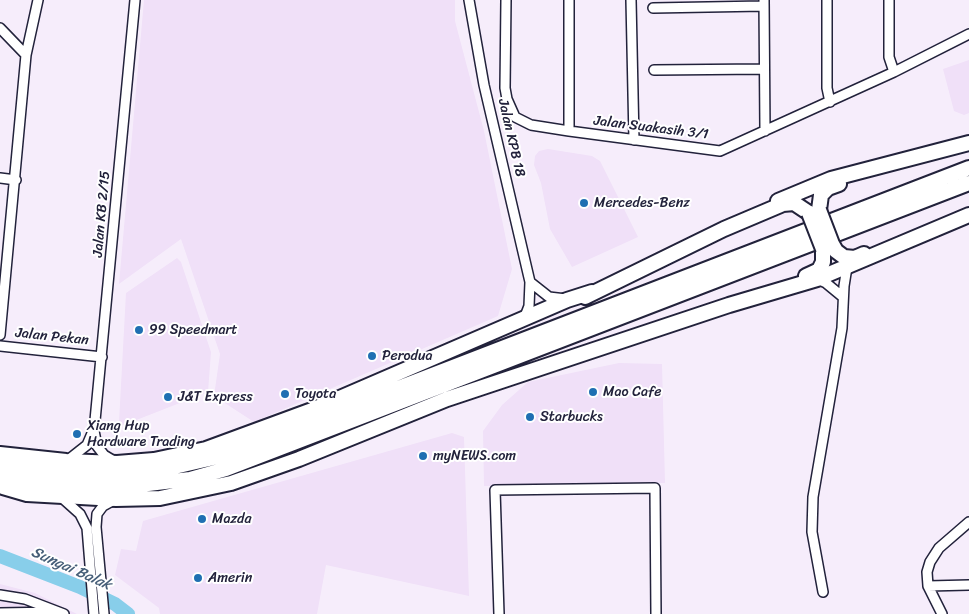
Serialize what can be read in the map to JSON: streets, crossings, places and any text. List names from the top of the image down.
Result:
{
  "streets": {
    "street": [
      "Jalan Suakasih 3/1",
      "Jalan KPB 18",
      "Jalan KB 2/15",
      "Jalan Pekan"
    ]
  },
  "crossings": [
    ["Jalan KB 2/15", "Jalan Pekan"]
  ],
  "water": ["Sungai Balak"],
  "places": [
    "Mercedes-Benz",
    "99 Speedmart",
    "Perodua",
    "Mao Cafe",
    "Toyota",
    "J&T Express",
    "Starbucks",
    "Xiang Hup Hardware Trading",
    "myNEWS.com",
    "Mazda",
    "Amerin"
  ]
}
